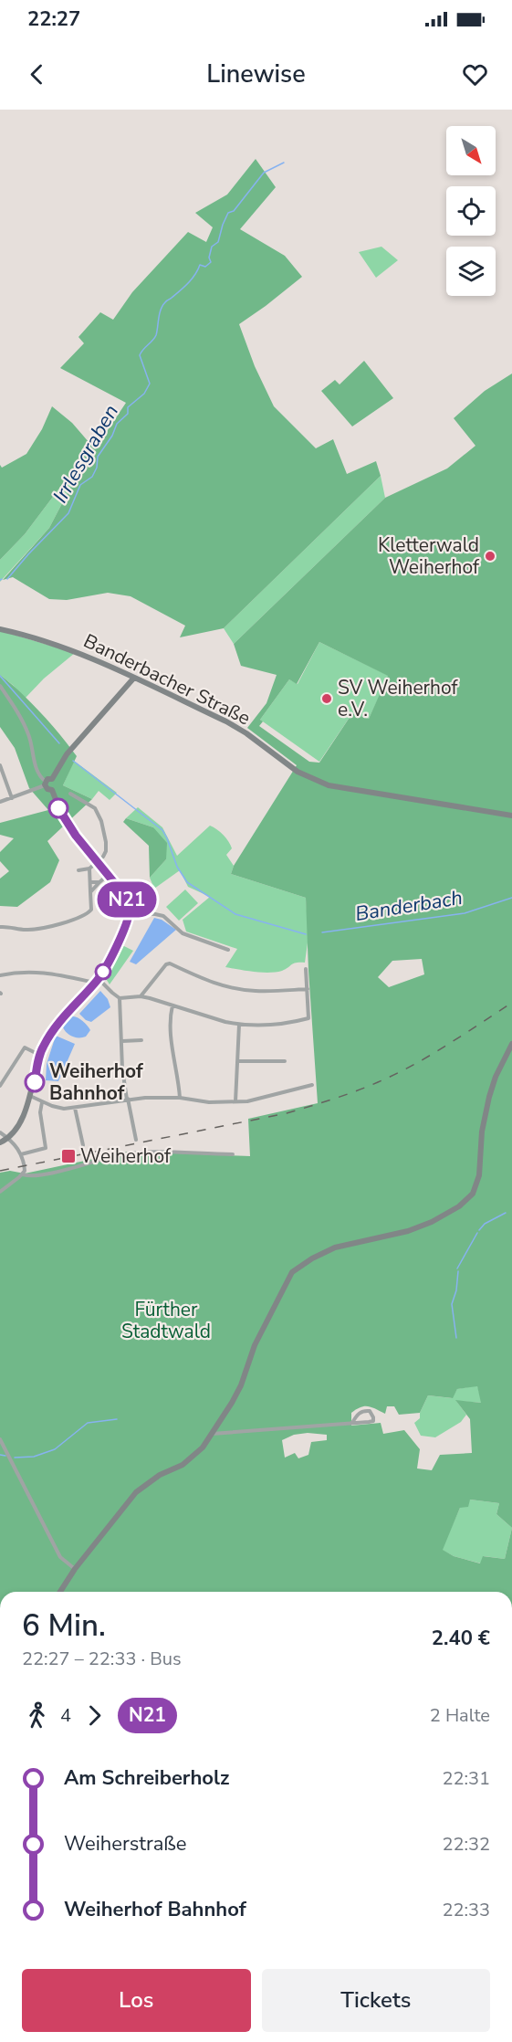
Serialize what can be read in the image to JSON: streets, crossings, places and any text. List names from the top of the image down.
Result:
{
  "streets": {
    "street": ["Banderbacher Straße"]
  },
  "water": ["Irrlesgraben", "Banderbach"],
  "parks": ["Fürther Stadtwald"],
  "places": {
    "other": ["Kletterwald Weiherhof", "SV Weiherhof e.V.", "Weiherhof Bahnhof"],
    "transit": ["Weiherhof"]
  },
  "lines": ["bus line N21"],
  "north": "bottom right",
  "page": {
    "status": "22:27",
    "header": "Linewise",
    "on_map": "N21",
    "heading": ["6 Min.", "22:27 – 22:33 · Bus", "2.40 €"],
    "legs": ["4", "N21", "2 Halte"],
    "list": [
      {
        "name": "Am Schreiberholz",
        "value": "22:31"
      },
      {
        "name": "Weiherstraße",
        "value": "22:32"
      },
      {
        "name": "Weiherhof Bahnhof",
        "value": "22:33"
      }
    ],
    "buttons": ["Los", "Tickets"]
  }
}
